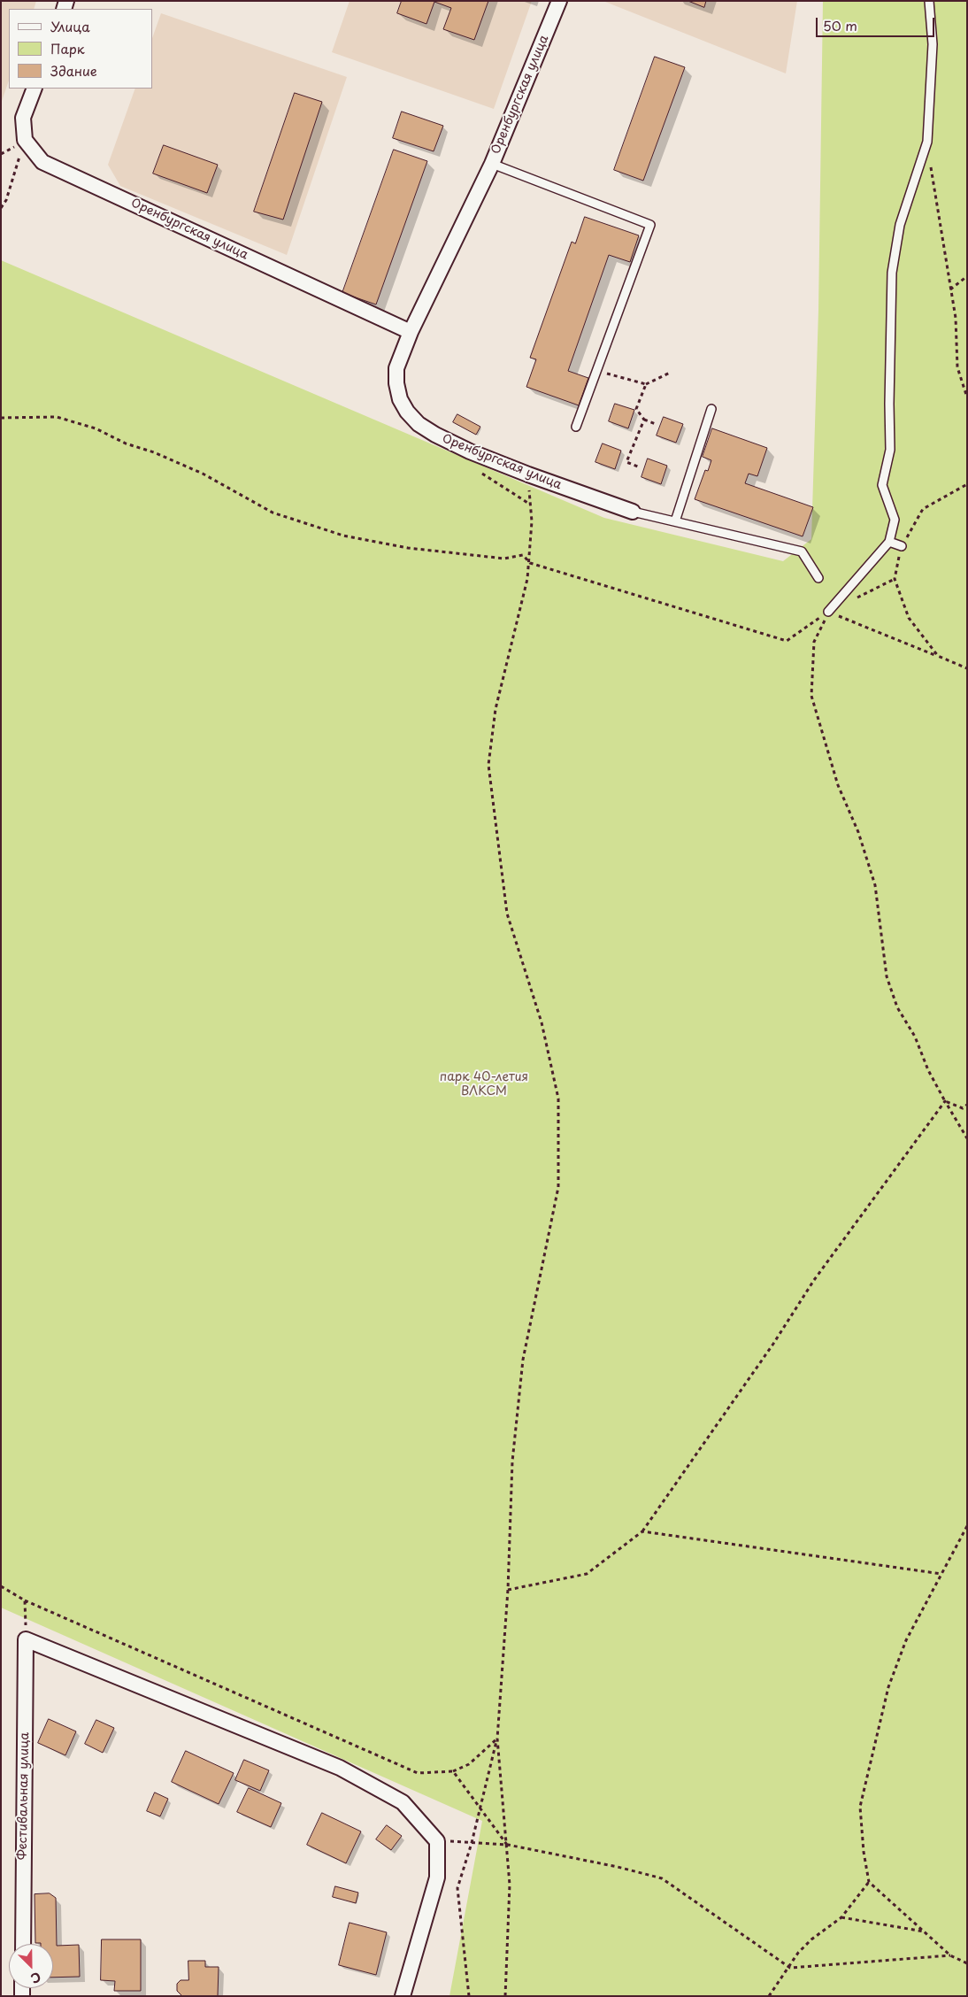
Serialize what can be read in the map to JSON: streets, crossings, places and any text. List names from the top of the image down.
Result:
{
  "streets": {
    "street": ["Оренбургская улица", "Фестивальная улица"]
  },
  "parks": ["парк 40-летия ВЛКСМ"],
  "legend": ["Улица", "Парк", "Здание"],
  "scale_bar": "50 m",
  "north": "bottom right"
}
